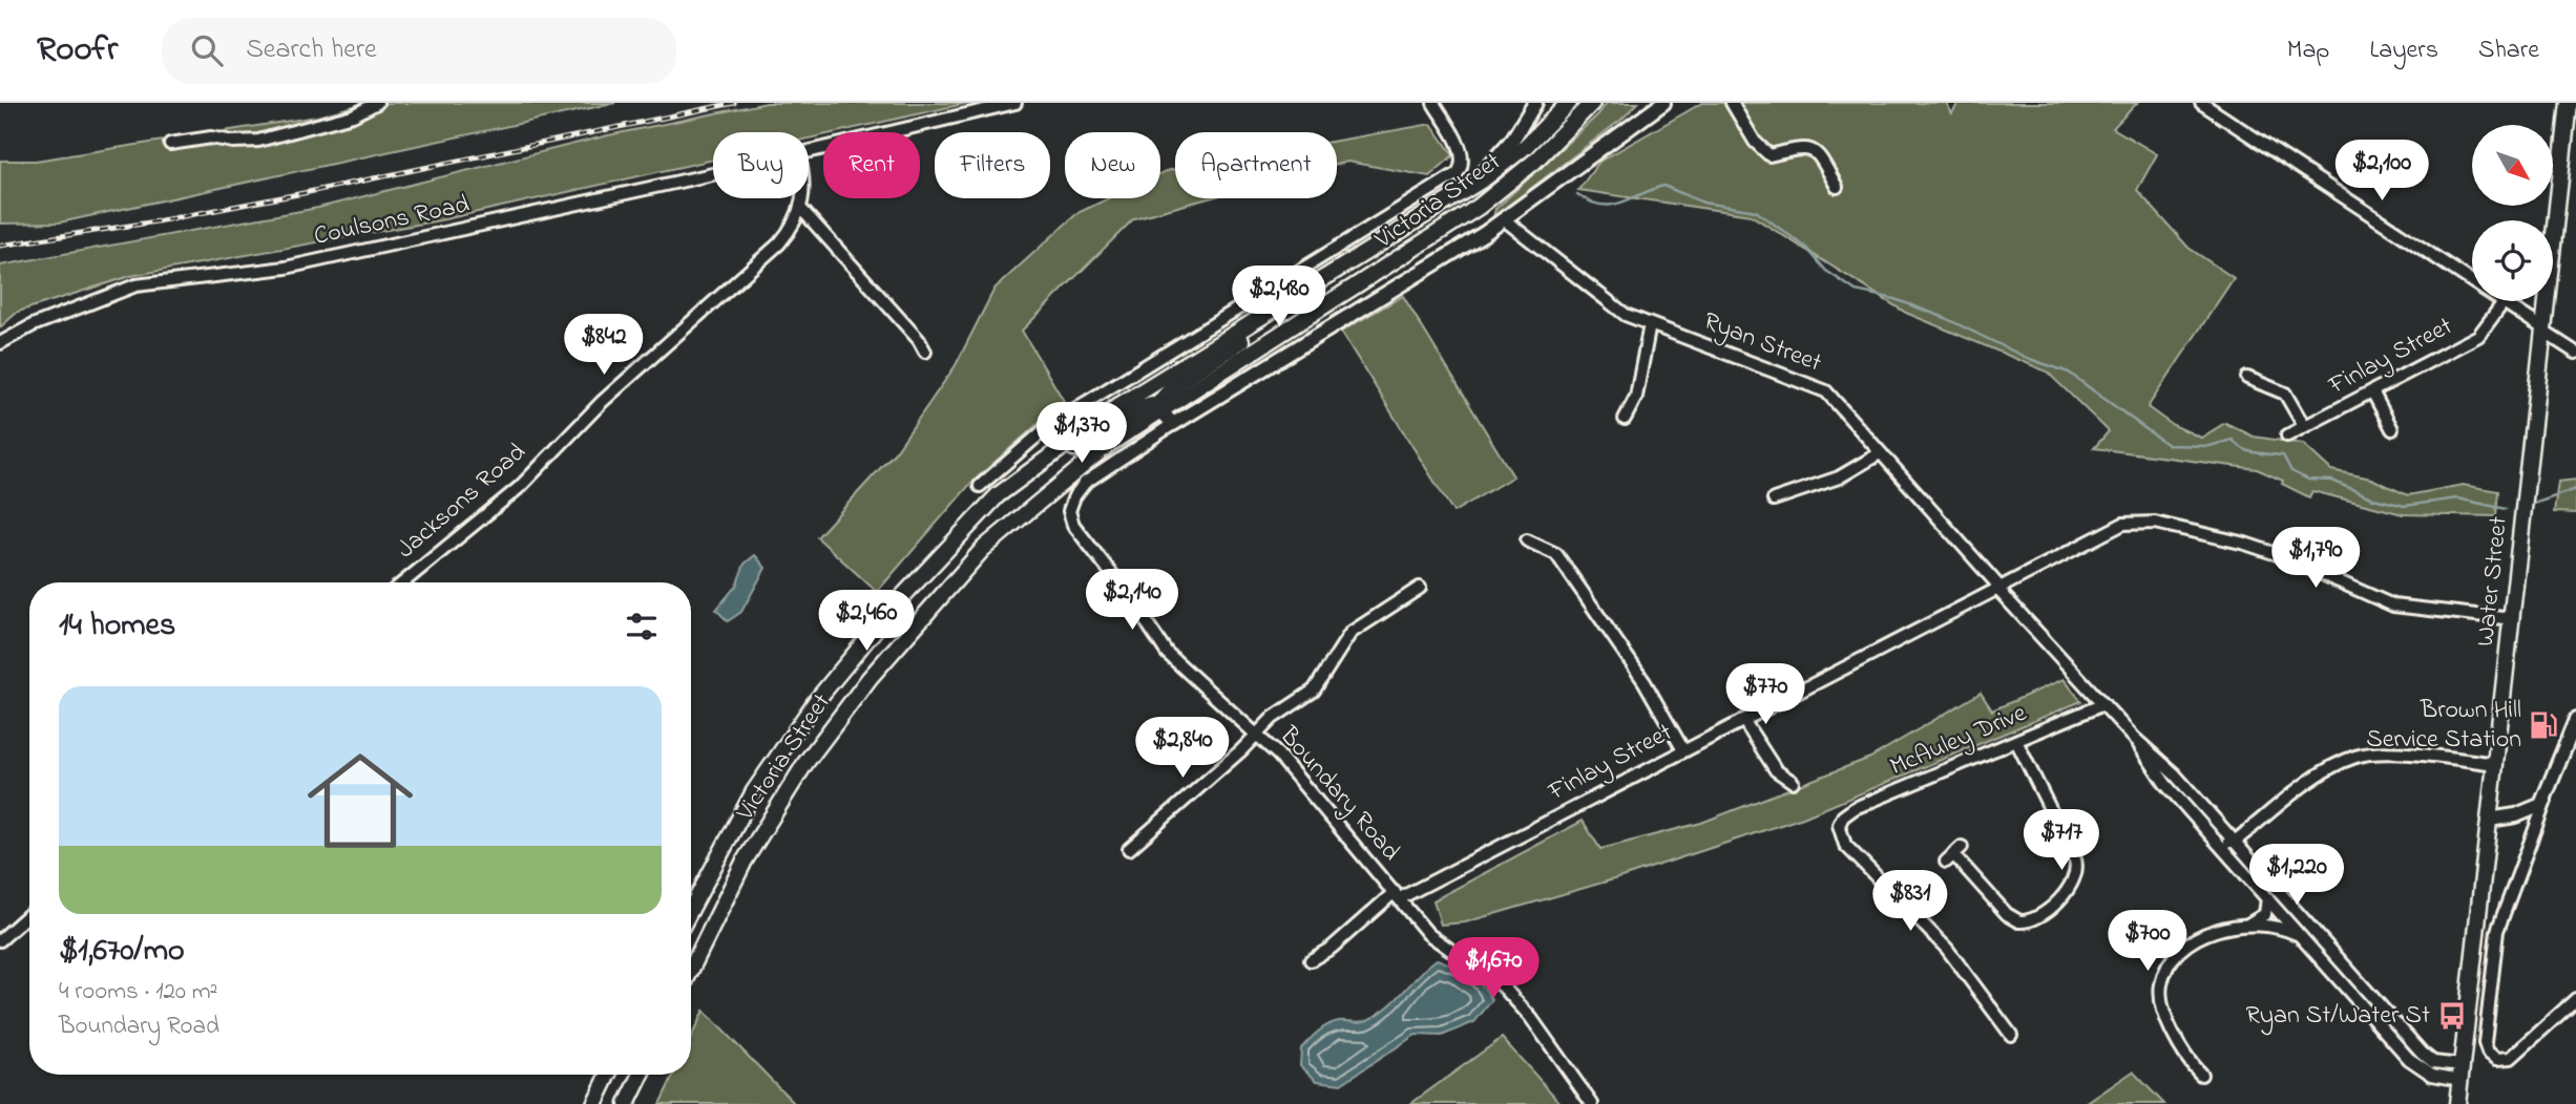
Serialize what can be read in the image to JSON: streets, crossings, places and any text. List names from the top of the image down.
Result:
{
  "streets": {
    "main road": ["Victoria Street", "Water Street"],
    "street": [
      "Coulsons Road",
      "Ryan Street",
      "Finlay Street",
      "Jacksons Road",
      "McAuley Drive",
      "Boundary Road"
    ]
  },
  "crossings": [
    ["Ryan Street", "Finlay Street"],
    ["Ryan Street", "Water Street"],
    ["Ryan Street", "McAuley Drive"],
    ["Finlay Street", "Water Street"],
    ["Finlay Street", "Boundary Road"]
  ],
  "places": {
    "fuel station": ["Brown Hill Service Station"],
    "bus stop": ["Ryan St/Water St"]
  },
  "north": "bottom right",
  "page": {
    "header": "Roofr",
    "search": "Search here",
    "nav": ["Map", "Layers", "Share"],
    "chip": [
      "Buy",
      "Rent",
      "Filters",
      "New",
      "Apartment"
    ],
    "price": [
      "$2,100",
      "$2,480",
      "$842",
      "$1,370",
      "$1,790",
      "$2,140",
      "$2,460",
      "$770",
      "$2,840",
      "$717",
      "$1,220",
      "$831",
      "$700",
      "$1,670"
    ],
    "heading": "14 homes",
    "list": [
      {
        "name": "$1,670/mo",
        "note": "4 rooms · 120 m² · Boundary Road"
      }
    ]
  }
}
